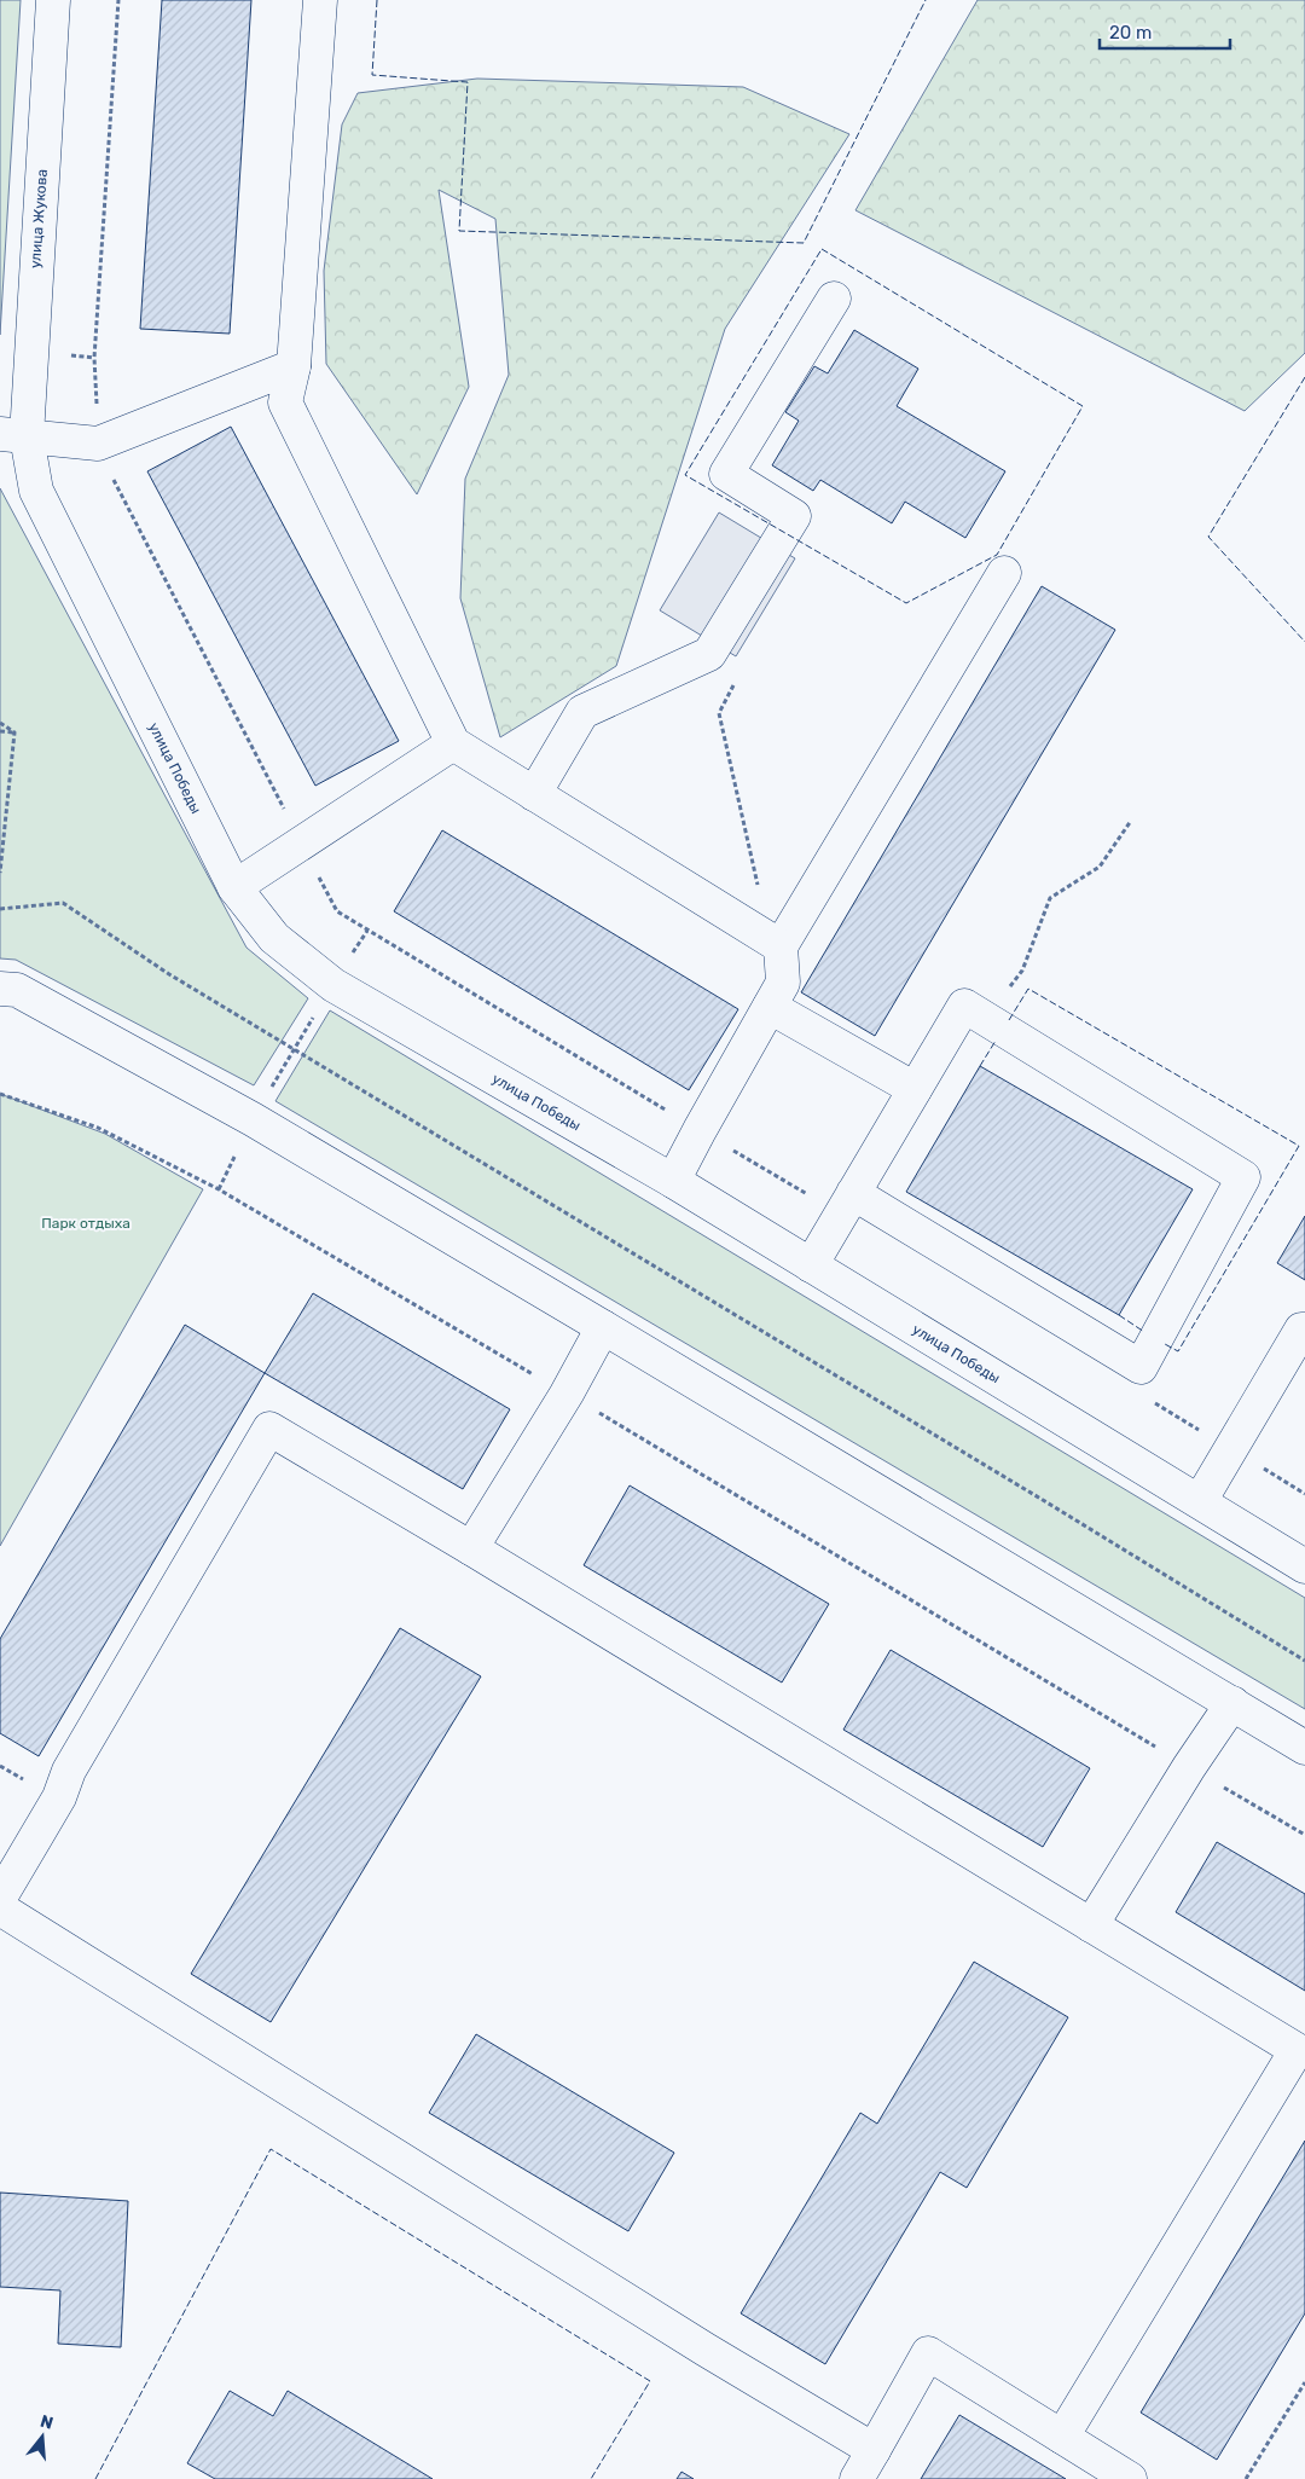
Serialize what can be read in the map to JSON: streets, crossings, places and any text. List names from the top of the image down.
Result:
{
  "streets": {
    "street": ["улица Жукова", "улица Победы"]
  },
  "crossings": [
    ["улица Жукова", "улица Победы"]
  ],
  "parks": ["Парк отдыха"],
  "scale_bar": "20 m",
  "north": "top"
}
